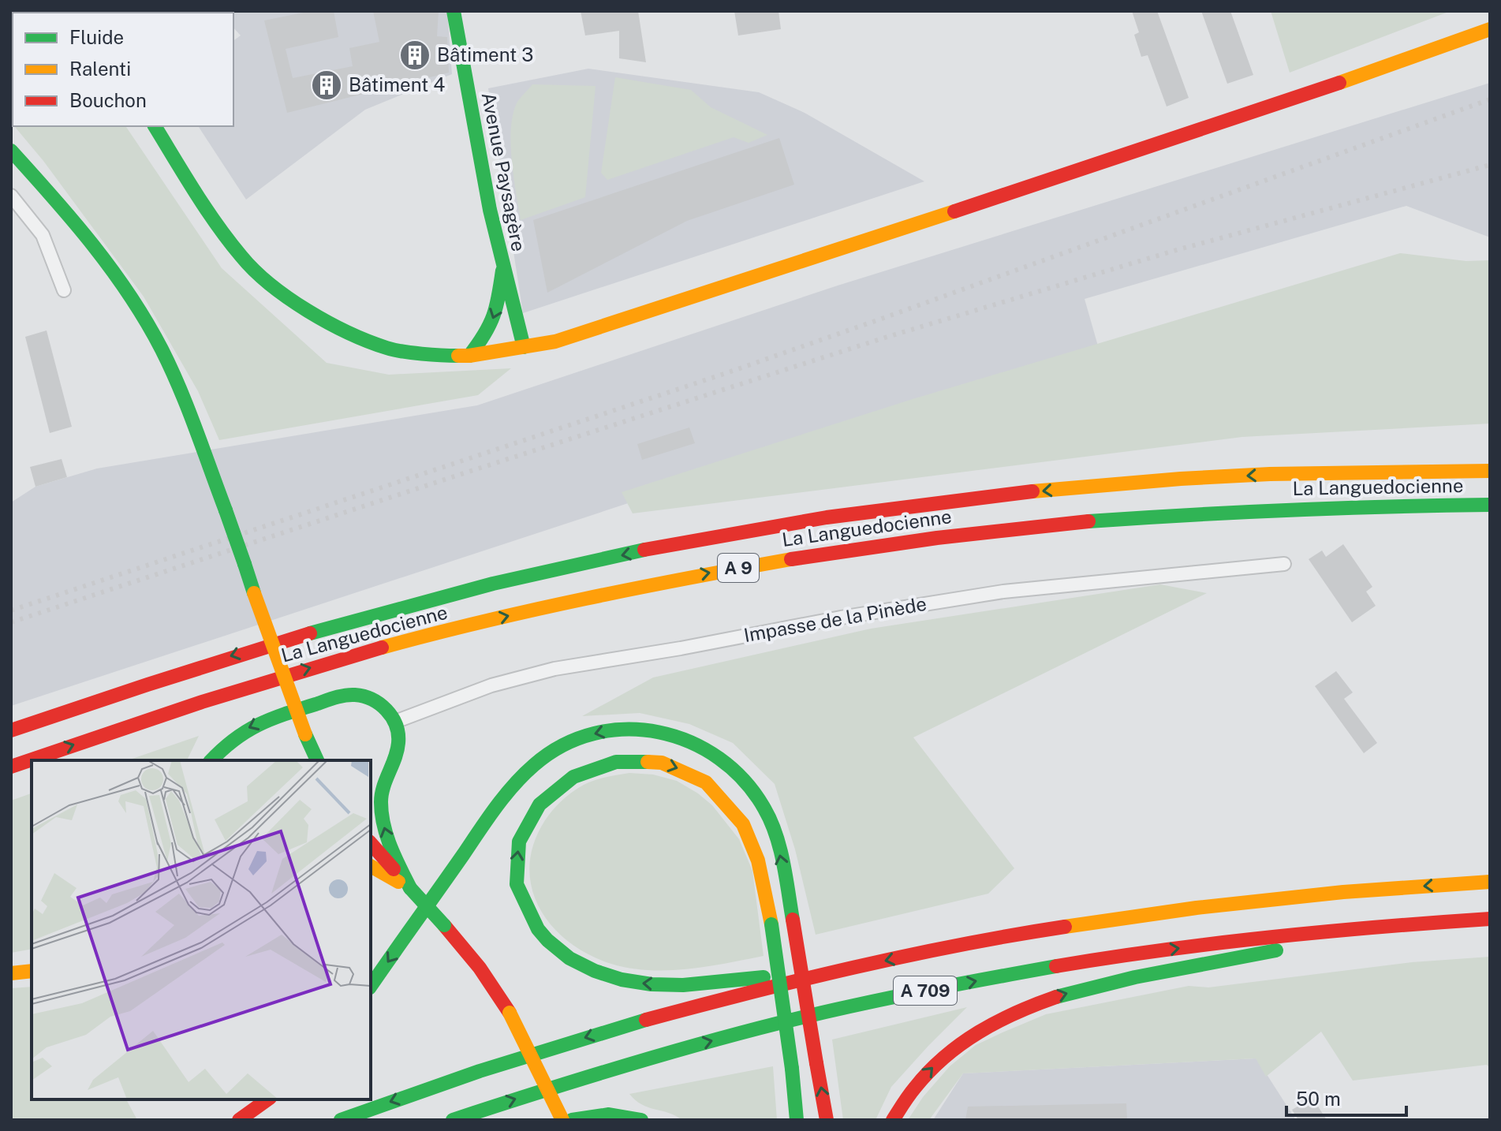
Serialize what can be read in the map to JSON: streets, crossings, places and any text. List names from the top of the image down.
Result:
{
  "streets": {
    "main road": [
      "Avenue Paysagère",
      "La Languedocienne",
      "A 9",
      "A 709"
    ],
    "street": ["Impasse de la Pinède"]
  },
  "places": {
    "building": ["Bâtiment 3", "Bâtiment 4"]
  },
  "legend": ["Fluide", "Ralenti", "Bouchon"],
  "scale_bar": "50 m"
}
